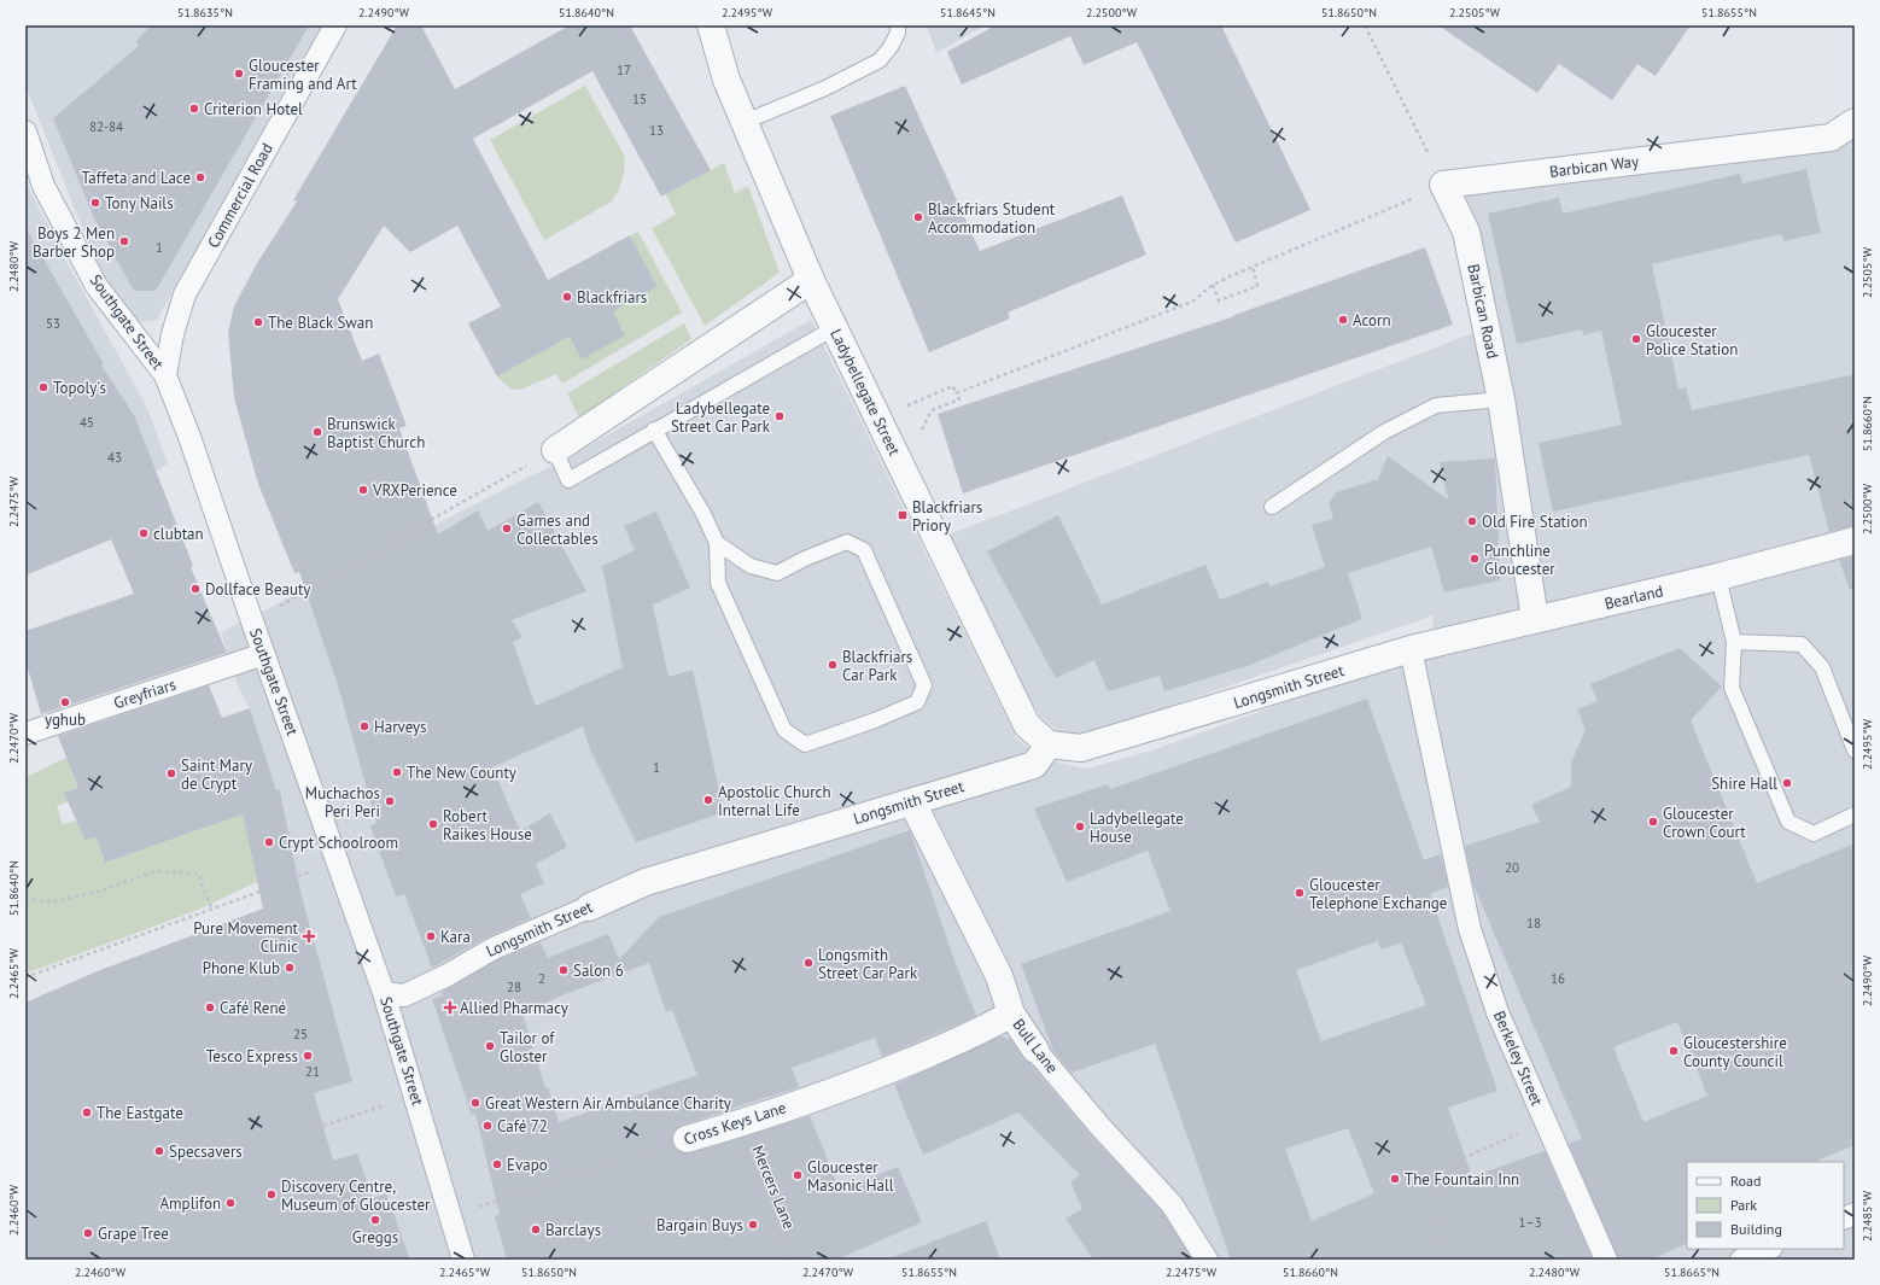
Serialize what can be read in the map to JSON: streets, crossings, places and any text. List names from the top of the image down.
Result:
{
  "streets": {
    "street": [
      "Barbican Way",
      "Commercial Road",
      "Barbican Road",
      "Southgate Street",
      "Ladybellegate Street",
      "Bearland",
      "Longsmith Street",
      "Greyfriars",
      "Bull Lane",
      "Berkeley Street",
      "Cross Keys Lane"
    ],
    "path": ["Mercers Lane"]
  },
  "crossings": [
    ["Barbican Way", "Barbican Road"],
    ["Commercial Road", "Southgate Street"],
    ["Barbican Road", "Bearland"],
    ["Southgate Street", "Longsmith Street"],
    ["Southgate Street", "Greyfriars"],
    ["Southgate Street", "Cross Keys Lane"],
    ["Ladybellegate Street", "Longsmith Street"],
    ["Bearland", "Longsmith Street"],
    ["Bearland", "Berkeley Street"],
    ["Longsmith Street", "Bull Lane"],
    ["Longsmith Street", "Berkeley Street"],
    ["Bull Lane", "Cross Keys Lane"],
    ["Cross Keys Lane", "Mercers Lane"]
  ],
  "places": {
    "other": [
      "Gloucester Framing and Art",
      "Criterion Hotel",
      "Taffeta and Lace",
      "Tony Nails",
      "Blackfriars Student Accommodation",
      "Boys 2 Men Barber Shop",
      "Blackfriars",
      "Acorn",
      "The Black Swan",
      "Gloucester Police Station",
      "Topoly's",
      "Ladybellegate Street Car Park",
      "Brunswick Baptist Church",
      "VRXPerience",
      "Old Fire Station",
      "Games and Collectables",
      "clubtan",
      "Punchline Gloucester",
      "Dollface Beauty",
      "Blackfriars Car Park",
      "yghub",
      "Harveys",
      "The New County",
      "Saint Mary de Crypt",
      "Shire Hall",
      "Apostolic Church Internal Life",
      "Muchachos Peri Peri",
      "Gloucester Crown Court",
      "Robert Raikes House",
      "Ladybellegate House",
      "Crypt Schoolroom",
      "Gloucester Telephone Exchange",
      "Kara",
      "Longsmith Street Car Park",
      "Phone Klub",
      "Salon 6",
      "Café René",
      "Tailor of Gloster",
      "Gloucestershire County Council",
      "Tesco Express",
      "Great Western Air Ambulance Charity",
      "The Eastgate",
      "Café 72",
      "Specsavers",
      "Evapo",
      "Gloucester Masonic Hall",
      "The Fountain Inn",
      "Discovery Centre, Museum of Gloucester",
      "Amplifon",
      "Greggs",
      "Bargain Buys",
      "Barclays",
      "Grape Tree"
    ],
    "transit": ["Blackfriars Priory"],
    "health": ["Pure Movement Clinic", "Allied Pharmacy"]
  },
  "house_numbers": [
    "17",
    "15",
    "82-84",
    "13",
    "1",
    "53",
    "45",
    "43",
    "1",
    "20",
    "18",
    "2",
    "16",
    "28",
    "25",
    "21",
    "1–3"
  ],
  "legend": ["Road", "Park", "Building"],
  "coordinates": [
    "51.8635°N",
    "2.2490°W",
    "51.8640°N",
    "2.2495°W",
    "51.8645°N",
    "2.2500°W",
    "51.8650°N",
    "2.2505°W",
    "51.8655°N",
    "2.2480°W",
    "51.8660°N",
    "2.2475°W",
    "2.2470°W",
    "2.2465°W",
    "2.2460°W",
    "2.2485°W",
    "51.8665°N"
  ]
}
